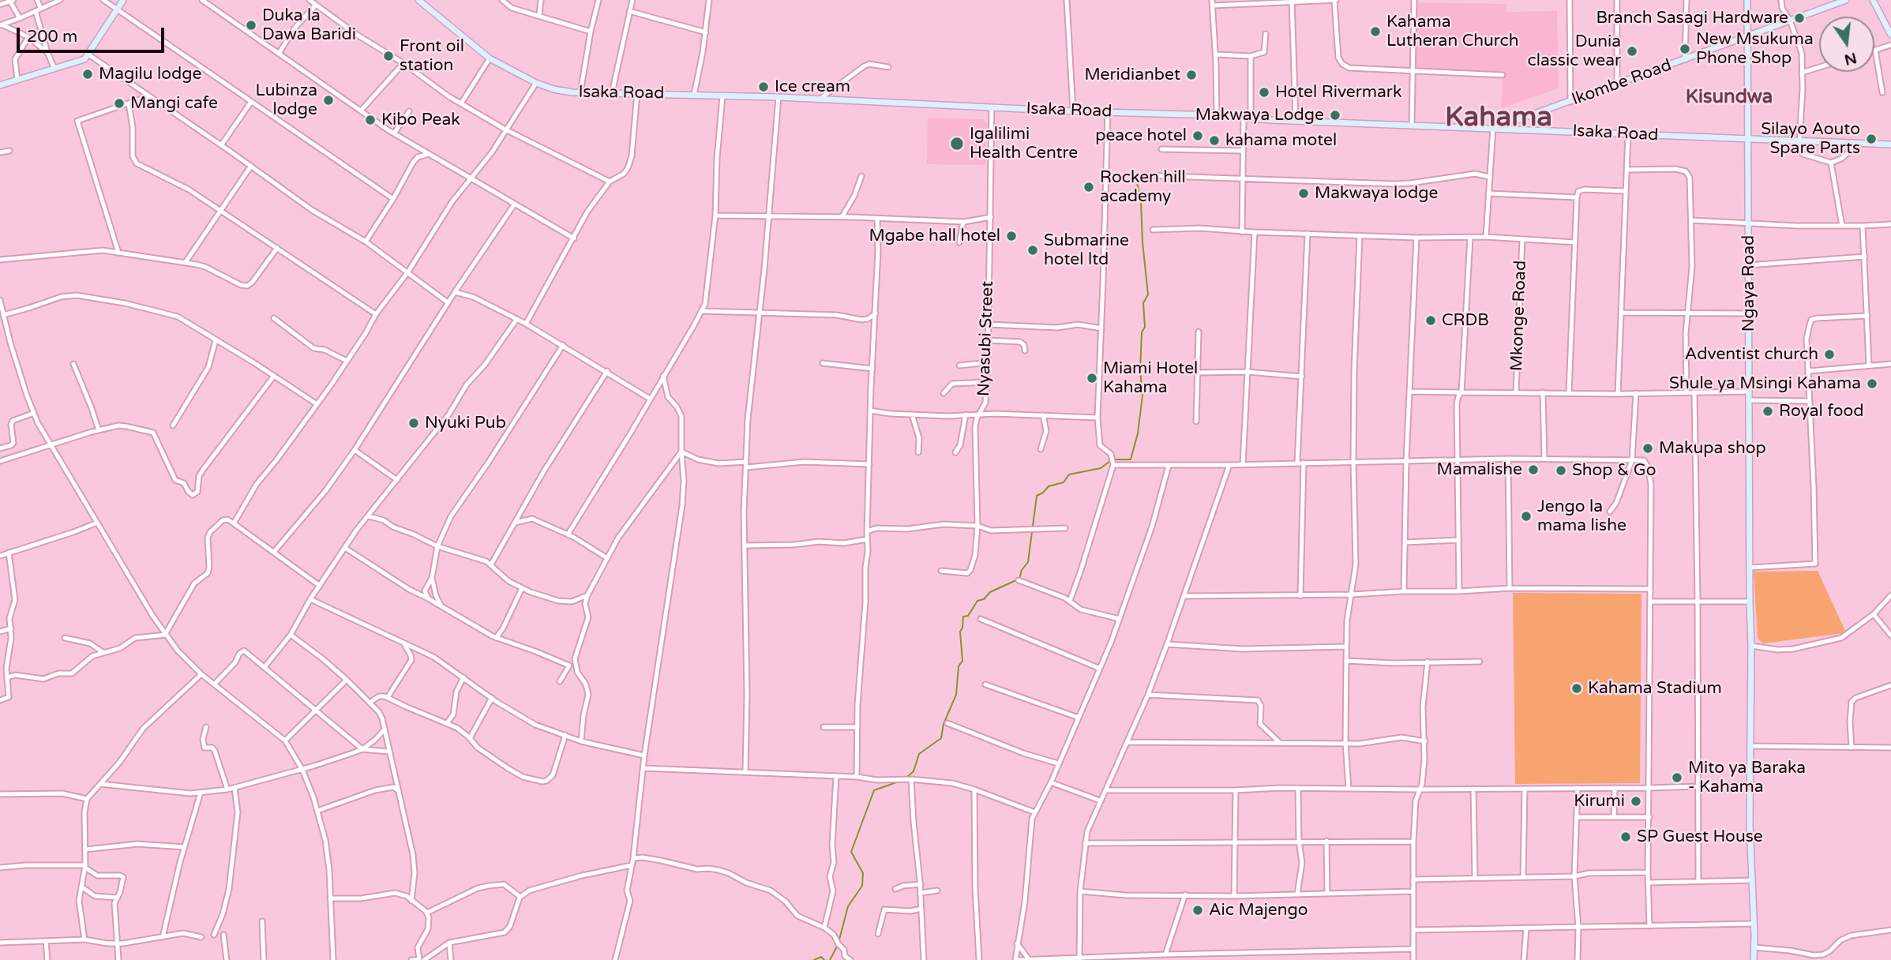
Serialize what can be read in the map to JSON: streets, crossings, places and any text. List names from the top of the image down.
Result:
{
  "streets": {
    "street": [
      "Ikombe Road",
      "Isaka Road",
      "Ngaya Road",
      "Mkonge Road",
      "Nyasubi Street"
    ]
  },
  "crossings": [
    ["Ikombe Road", "Isaka Road"],
    ["Ikombe Road", "Ngaya Road"],
    ["Isaka Road", "Ngaya Road"],
    ["Isaka Road", "Nyasubi Street"]
  ],
  "districts": ["Kisundwa", "Kahama"],
  "places": [
    "Branch Sasagi Hardware",
    "Duka la Dawa Baridi",
    "Kahama Lutheran Church",
    "New Msukuma Phone Shop",
    "Dunia classic wear",
    "Front oil station",
    "Magilu lodge",
    "Meridianbet",
    "Ice cream",
    "Hotel Rivermark",
    "Lubinza lodge",
    "Mangi cafe",
    "Makwaya Lodge",
    "Kibo Peak",
    "peace hotel",
    "Silayo Aouto Spare Parts",
    "kahama motel",
    "Igalilimi Health Centre",
    "Rocken hill academy",
    "Makwaya lodge",
    "Mgabe hall hotel",
    "Submarine hotel ltd",
    "CRDB",
    "Adventist church",
    "Miami Hotel Kahama",
    "Shule ya Msingi Kahama",
    "Royal food",
    "Nyuki Pub",
    "Makupa shop",
    "Mamalishe",
    "Shop & Go",
    "Jengo la mama lishe",
    "Kahama Stadium",
    "Mito ya Baraka - Kahama",
    "Kirumi",
    "SP Guest House",
    "Aic Majengo"
  ],
  "scale_bar": "200 m",
  "north": "bottom"
}
